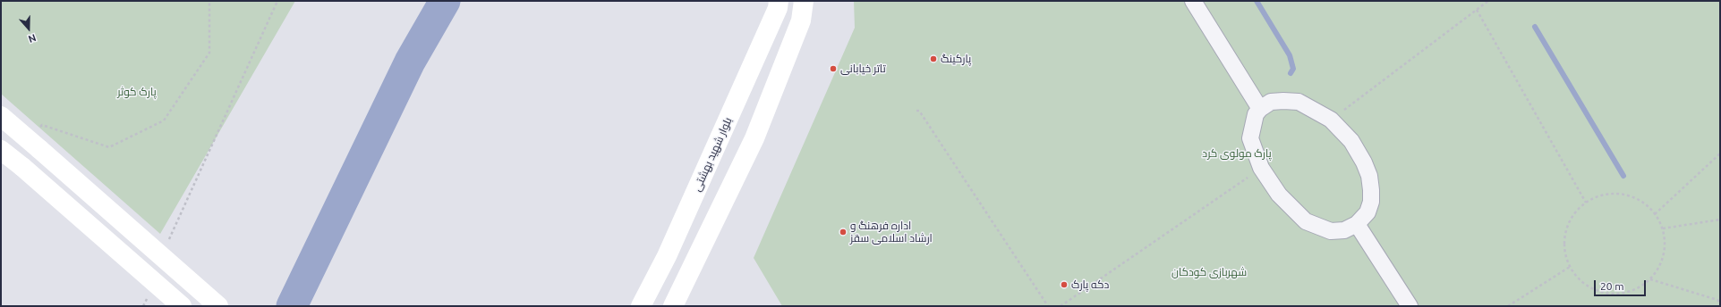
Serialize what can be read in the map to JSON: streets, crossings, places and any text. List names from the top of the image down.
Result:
{
  "streets": {
    "main road": ["بلوار شهید بهشتی"]
  },
  "parks": ["پارک کوثر", "پارک مولوی کرد", "شهربازی کودکان"],
  "places": [
    "پارکینگ",
    "تاتر خیابانی",
    "اداره فرهنگ و ارشاد اسلامی سقز",
    "دکه پارک"
  ],
  "scale_bar": "20 m",
  "north": "bottom"
}
